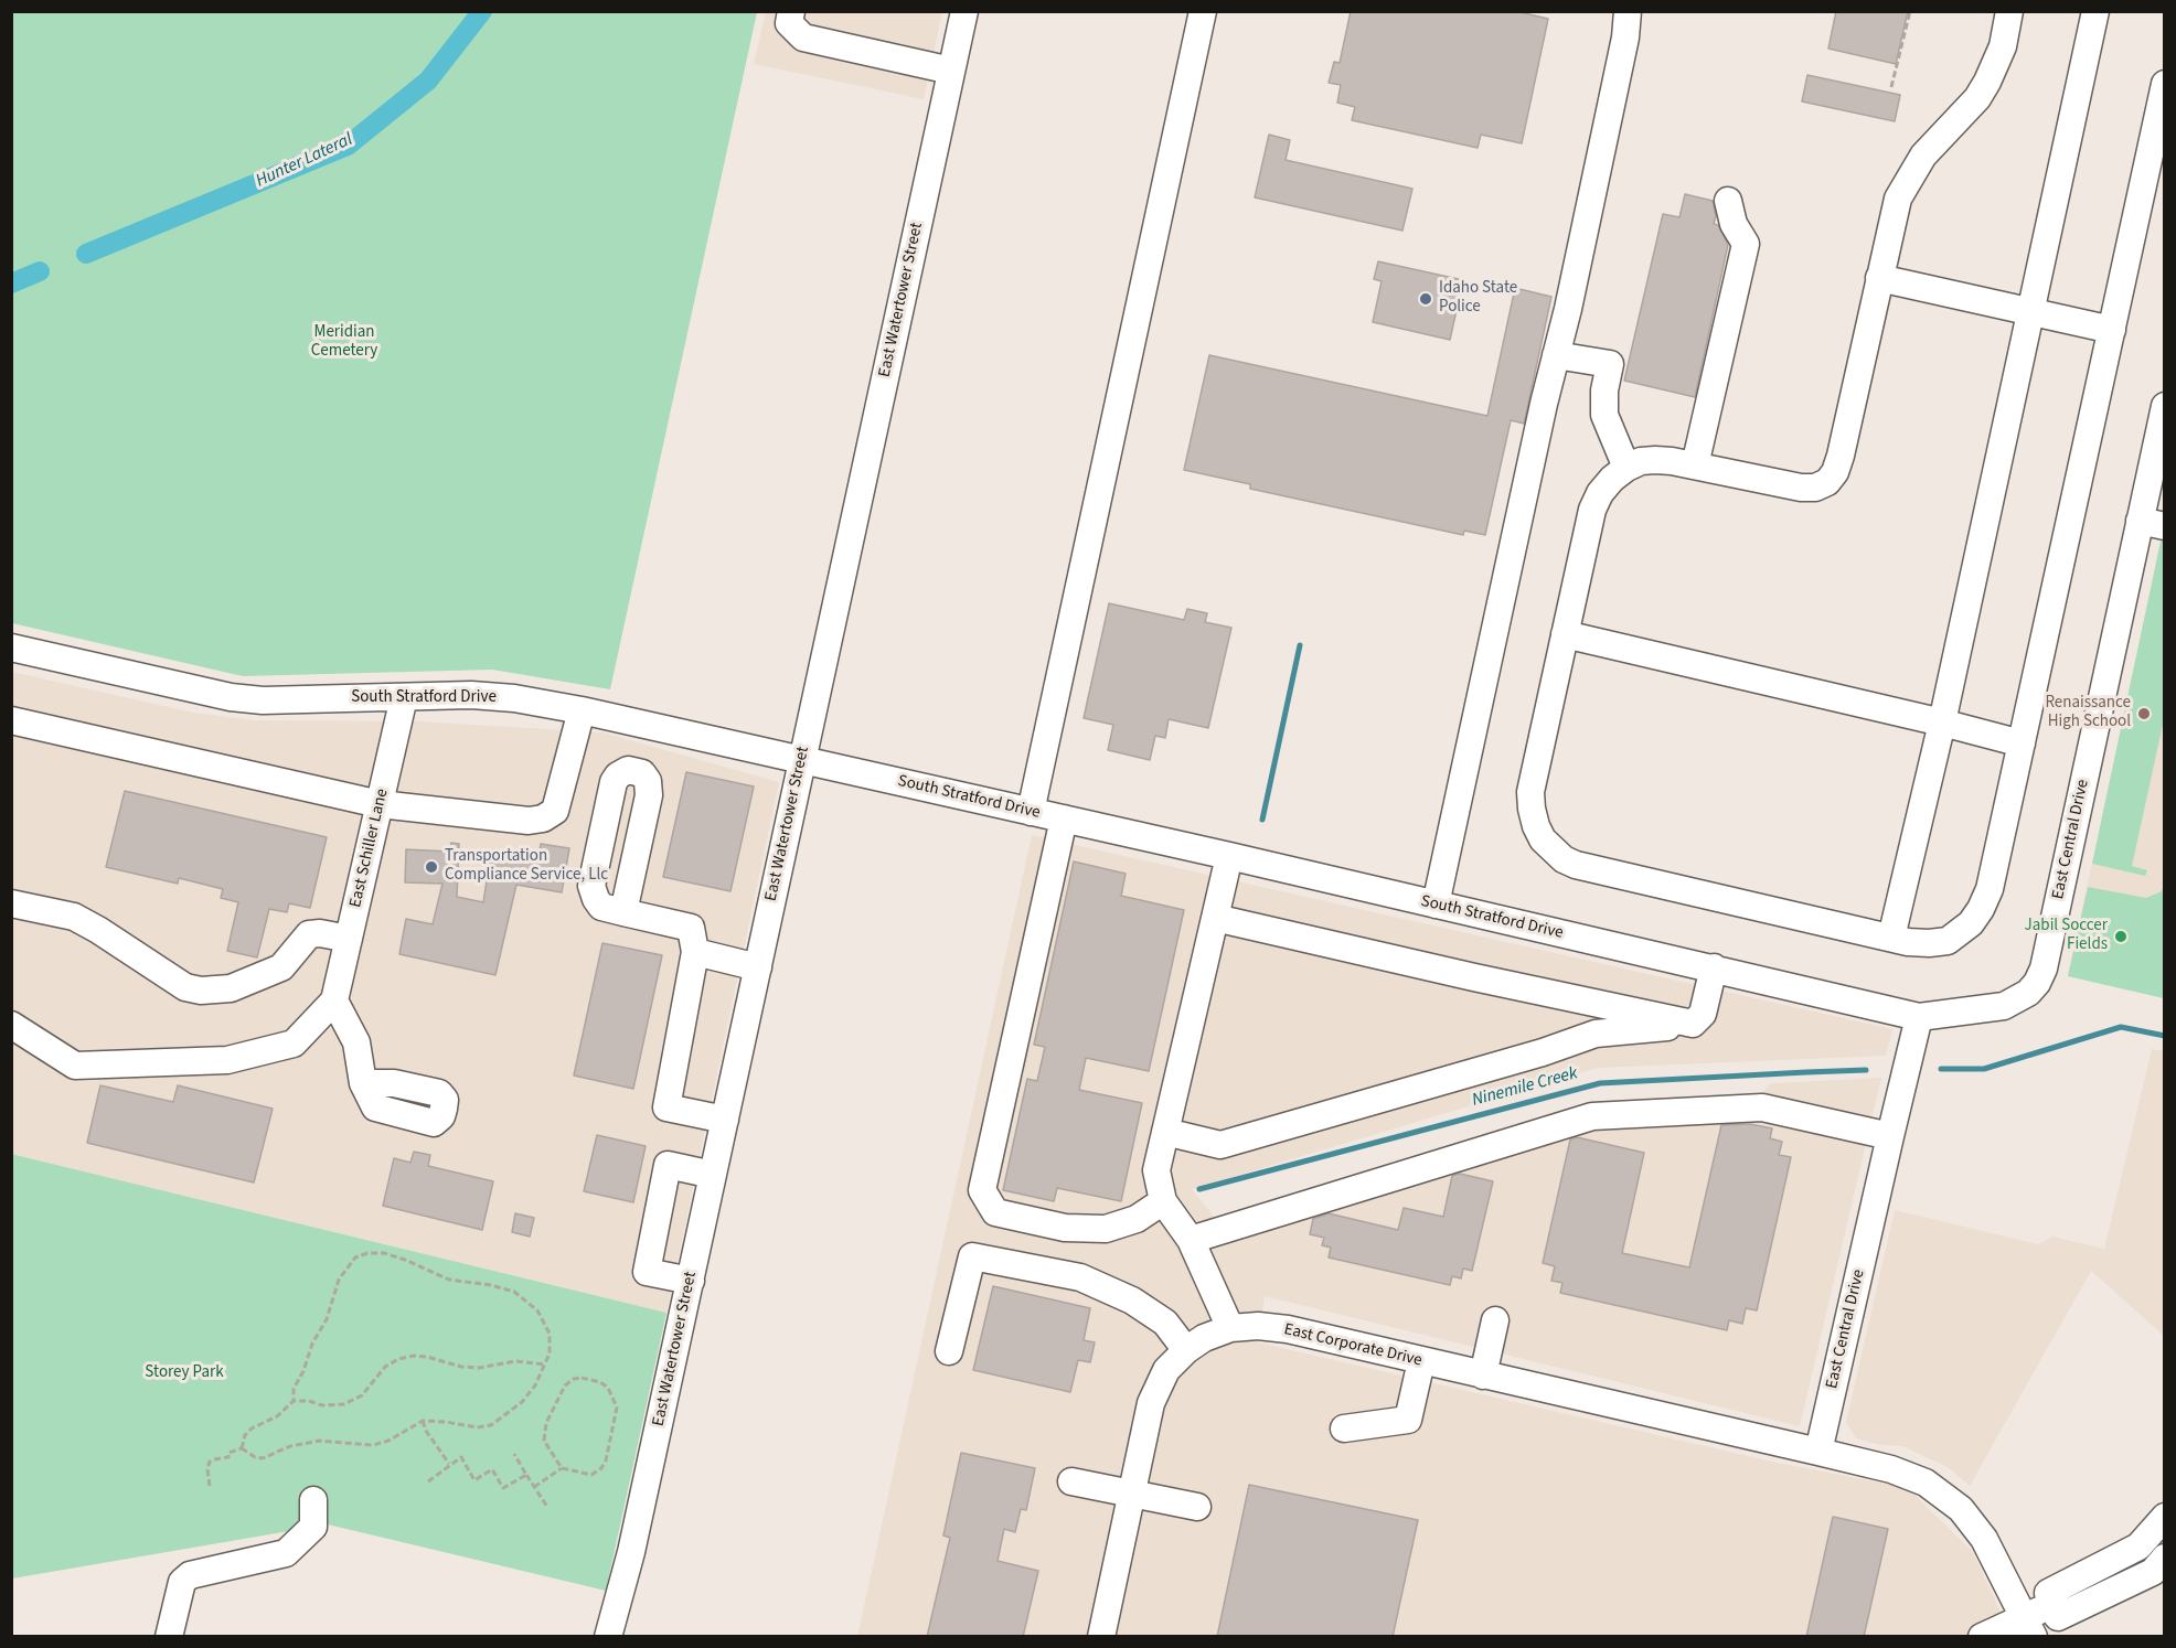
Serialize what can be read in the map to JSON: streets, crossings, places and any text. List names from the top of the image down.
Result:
{
  "streets": {
    "street": [
      "East Watertower Street",
      "South Stratford Drive",
      "East Central Drive",
      "East Schiller Lane",
      "East Corporate Drive"
    ]
  },
  "crossings": [
    ["East Watertower Street", "South Stratford Drive"],
    ["South Stratford Drive", "East Central Drive"],
    ["South Stratford Drive", "East Schiller Lane"],
    ["East Central Drive", "East Corporate Drive"]
  ],
  "water": ["Hunter Lateral", "Ninemile Creek"],
  "parks": ["Meridian Cemetery", "Storey Park"],
  "places": [
    "Idaho State Police",
    "Renaissance High School",
    "Transportation Compliance Service, Llc",
    "Jabil Soccer Fields"
  ]
}
